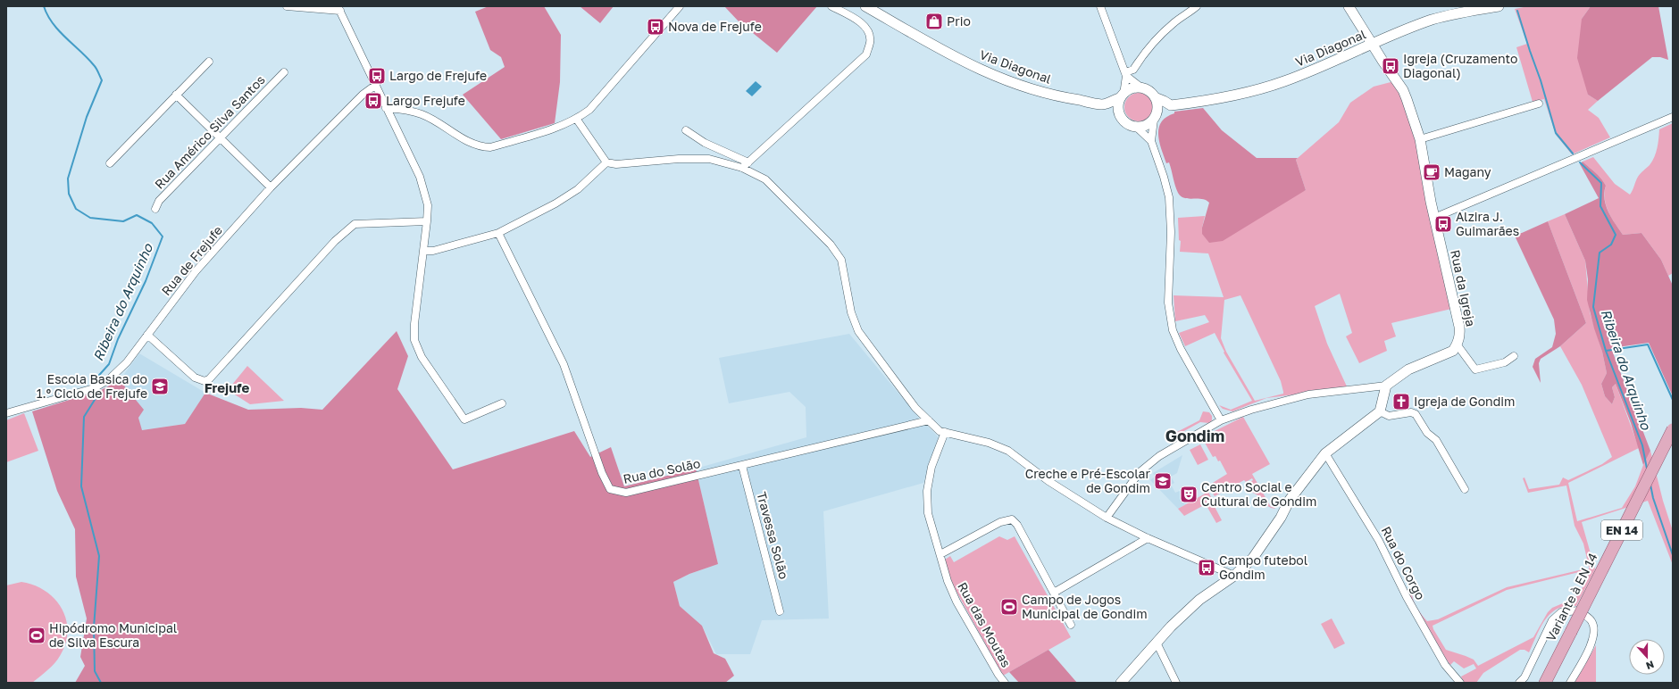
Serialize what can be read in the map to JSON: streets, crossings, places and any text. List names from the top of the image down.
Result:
{
  "streets": {
    "main road": ["EN 14", "Variante à EN 14"],
    "street": [
      "Via Diagonal",
      "Rua Américo Silva Santos",
      "Rua de Frejufe",
      "Rua da Igreja",
      "Rua do Solão",
      "Travessa Solão",
      "Rua do Corgo",
      "Rua das Moutas"
    ]
  },
  "crossings": [
    ["Via Diagonal", "Rua da Igreja"],
    ["Rua do Solão", "Travessa Solão"]
  ],
  "districts": ["Frejufe", "Gondim"],
  "water": ["Ribeira do Arquinho"],
  "places": {
    "shop": ["Prio"],
    "bus stop": [
      "Nova de Frejufe",
      "Igreja (Cruzamento Diagonal)",
      "Largo de Frejufe",
      "Largo Frejufe",
      "Alzira J. Guimarães",
      "Campo futebol Gondim"
    ],
    "cafe": ["Magany"],
    "school or university": ["Escola Basica do 1.º Ciclo de Frejufe", "Creche e Pré-Escolar de Gondim"],
    "church": ["Igreja de Gondim"],
    "theatre": ["Centro Social e Cultural de Gondim"],
    "sports": ["Campo de Jogos Municipal de Gondim", "Hipódromo Municipal de Silva Escura"]
  },
  "north": "bottom"
}
